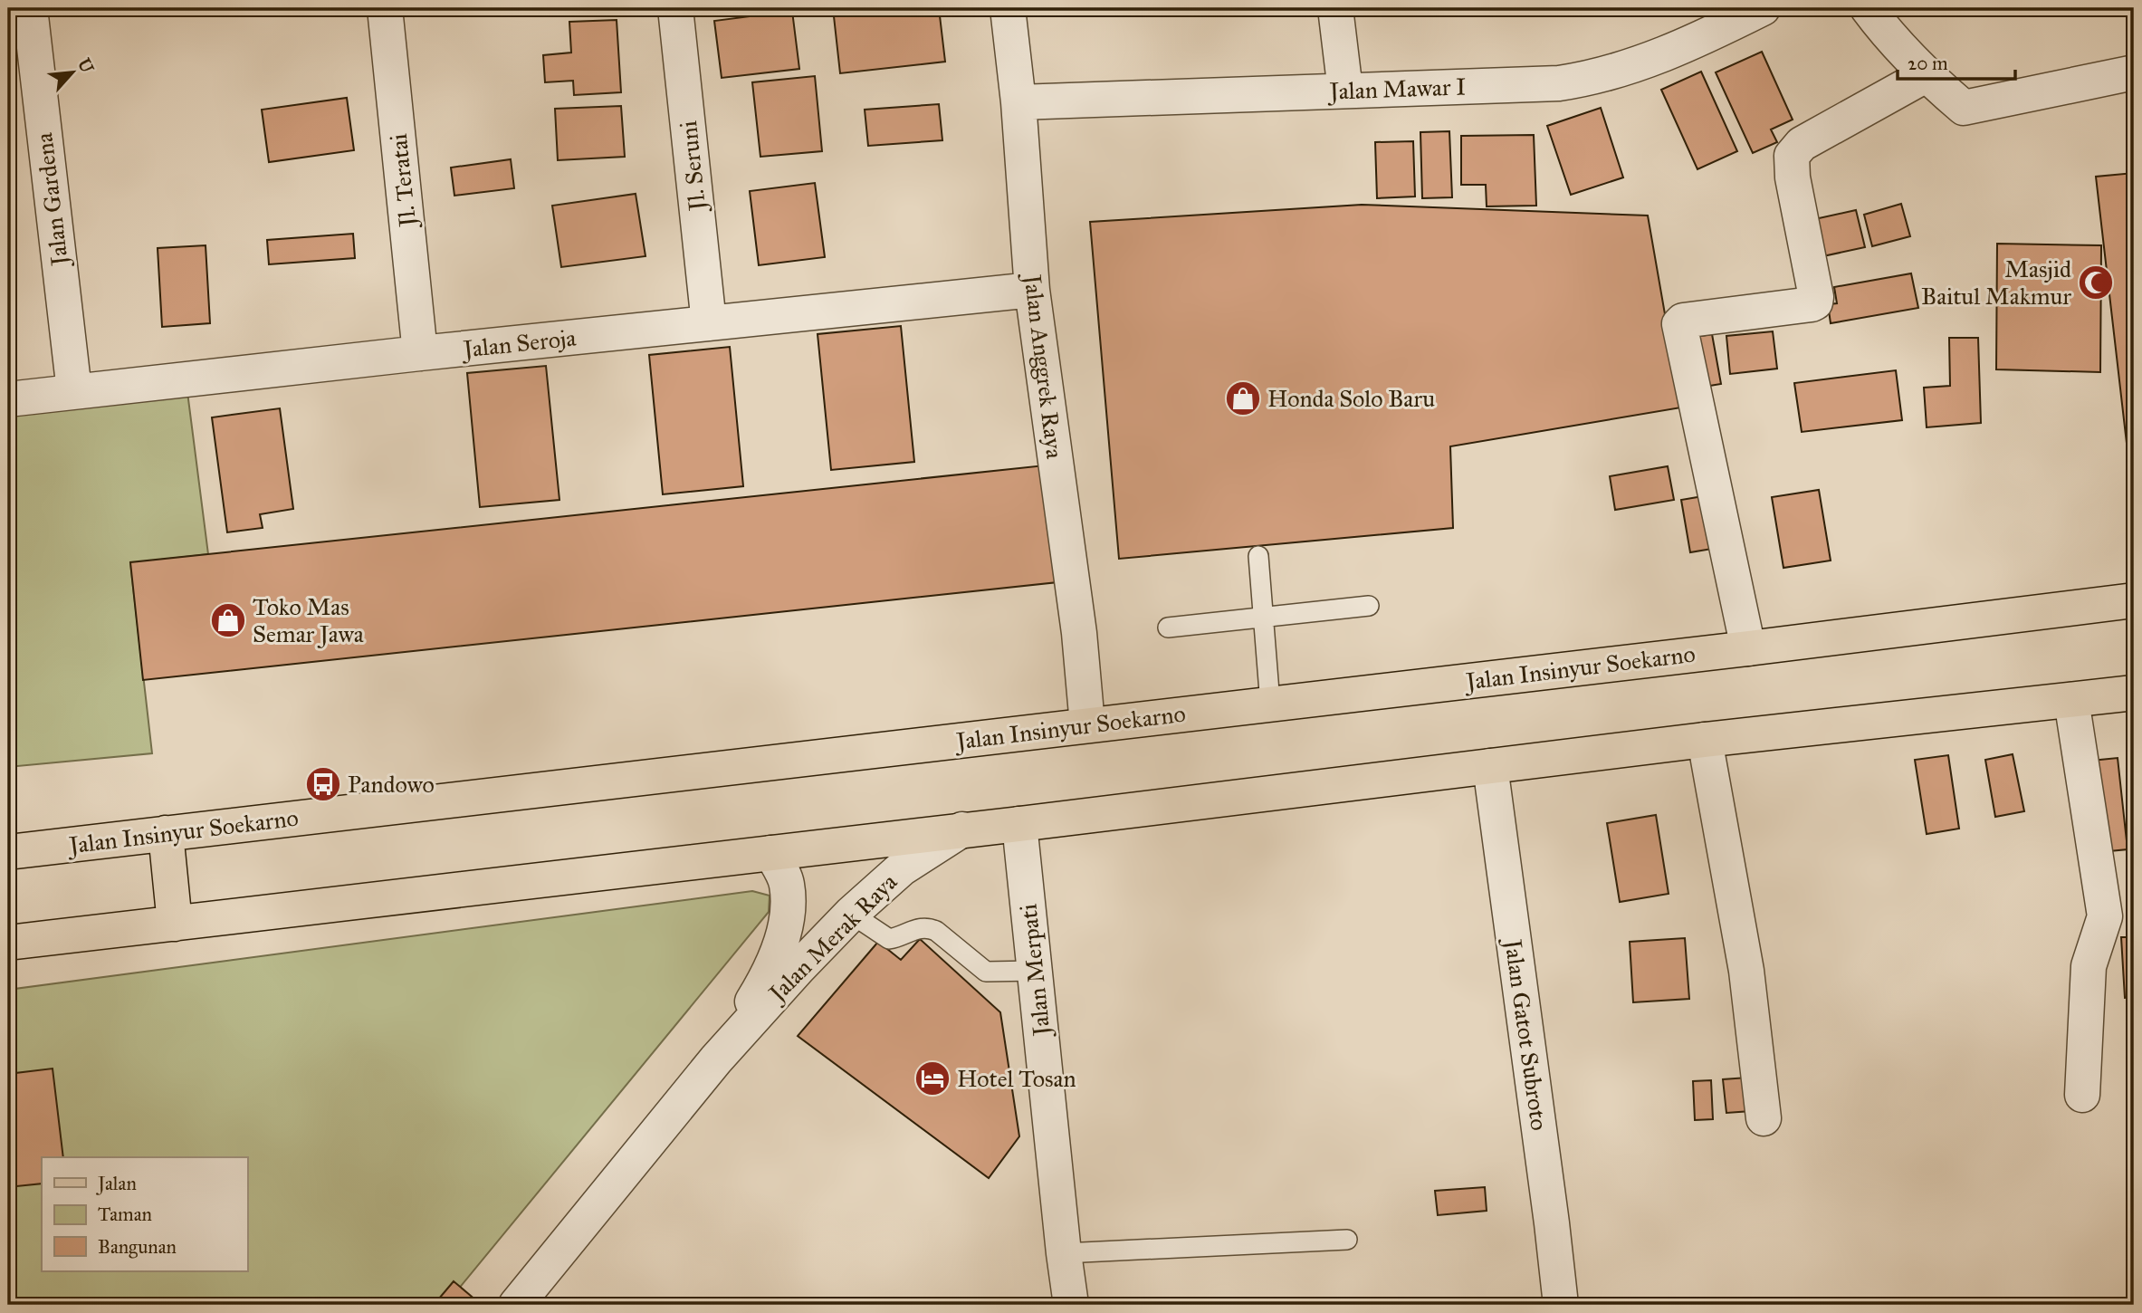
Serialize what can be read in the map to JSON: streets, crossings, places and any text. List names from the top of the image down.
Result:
{
  "streets": {
    "main road": ["Jalan Insinyur Soekarno"],
    "street": [
      "Jalan Mawar I",
      "Jl. Seruni",
      "Jl. Teratai",
      "Jalan Gardena",
      "Jalan Seroja",
      "Jalan Anggrek Raya",
      "Jalan Merak Raya",
      "Jalan Merpati",
      "Jalan Gatot Subroto"
    ]
  },
  "crossings": [
    ["Jalan Mawar I", "Jalan Anggrek Raya"],
    ["Jl. Seruni", "Jalan Seroja"],
    ["Jl. Teratai", "Jalan Seroja"],
    ["Jalan Gardena", "Jalan Seroja"],
    ["Jalan Seroja", "Jalan Anggrek Raya"],
    ["Jalan Anggrek Raya", "Jalan Insinyur Soekarno"]
  ],
  "places": {
    "mosque": ["Masjid Baitul Makmur"],
    "shop": ["Honda Solo Baru", "Toko Mas Semar Jawa"],
    "bus stop": ["Pandowo"],
    "hotel": ["Hotel Tosan"]
  },
  "legend": ["Jalan", "Taman", "Bangunan"],
  "scale_bar": "20 m",
  "north": "top right"
}
